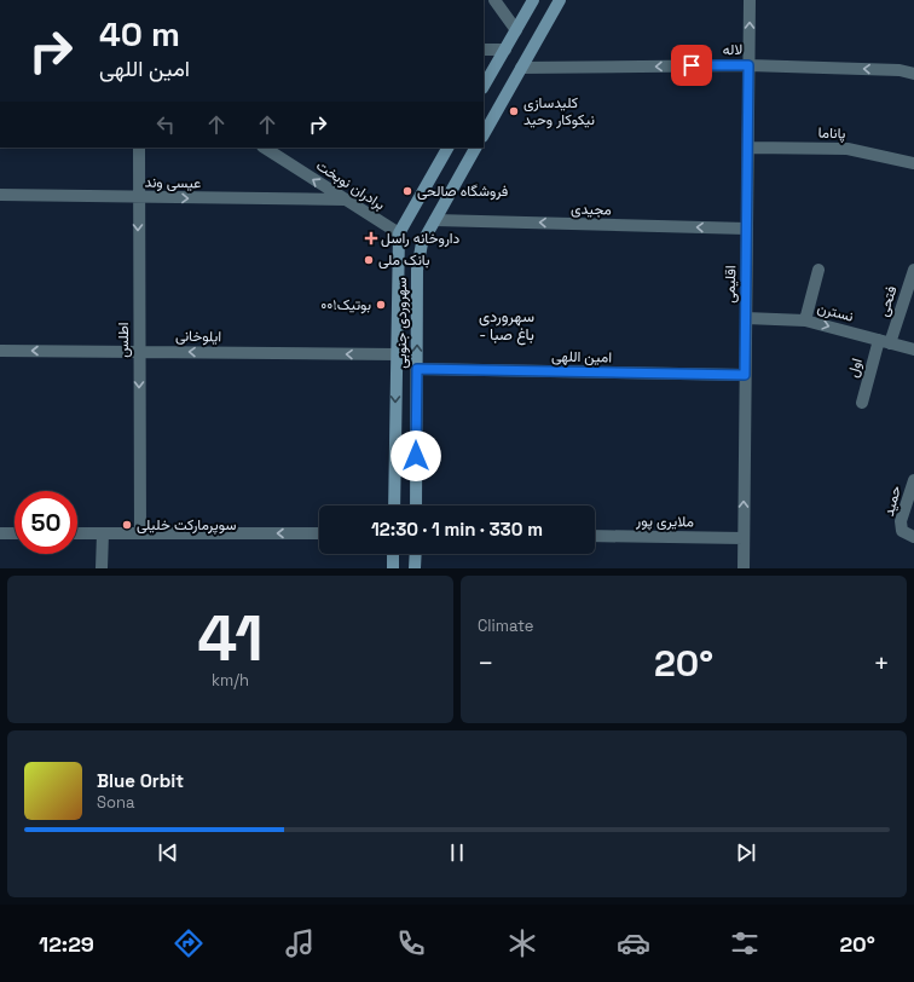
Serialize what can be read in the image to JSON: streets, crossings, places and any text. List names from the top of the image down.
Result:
{
  "streets": {
    "main road": ["سهروردی جنوبی"],
    "street": [
      "لاله",
      "پاناما",
      "عیسی وند",
      "برادران نوبخت",
      "مجیدی",
      "اقلیمی",
      "فتحی",
      "نسترن",
      "ایلوخانی",
      "اطلس",
      "امین اللهی",
      "اول",
      "حمید",
      "ملایری پور"
    ]
  },
  "crossings": [
    ["لاله", "اقلیمی"],
    ["پاناما", "اقلیمی"],
    ["عیسی وند", "برادران نوبخت"],
    ["عیسی وند", "اطلس"],
    ["برادران نوبخت", "سهروردی جنوبی"],
    ["مجیدی", "اقلیمی"],
    ["مجیدی", "سهروردی جنوبی"],
    ["اقلیمی", "نسترن"],
    ["اقلیمی", "امین اللهی"],
    ["اقلیمی", "ملایری پور"],
    ["فتحی", "نسترن"],
    ["فتحی", "اول"],
    ["نسترن", "اول"],
    ["سهروردی جنوبی", "ایلوخانی"],
    ["سهروردی جنوبی", "امین اللهی"],
    ["ایلوخانی", "اطلس"]
  ],
  "one_way": [
    "لاله",
    "عیسی وند",
    "برادران نوبخت",
    "مجیدی",
    "اقلیمی",
    "نسترن",
    "ایلوخانی",
    "اطلس"
  ],
  "districts": ["سهروردی - باغ صبا"],
  "places": {
    "other": [
      "کلیدسازی نیکوکار وحید",
      "فروشگاه صالحی",
      "بانک ملی",
      "بوتیک۰۰۱",
      "سوپرمارکت خلیلی"
    ],
    "health": ["داروخانه راسل"]
  },
  "page": {
    "turn": ["40 m", "امین اللهی"],
    "limit": "50",
    "trip": "12:30 · 1 min · 330 m",
    "tile": [
      ["41", "km/h"],
      "Climate"
    ],
    "heat": ["−", "20°", "+"],
    "song": ["Blue Orbit", "Sona"],
    "tabs": ["12:29", "20°"]
  }
}
